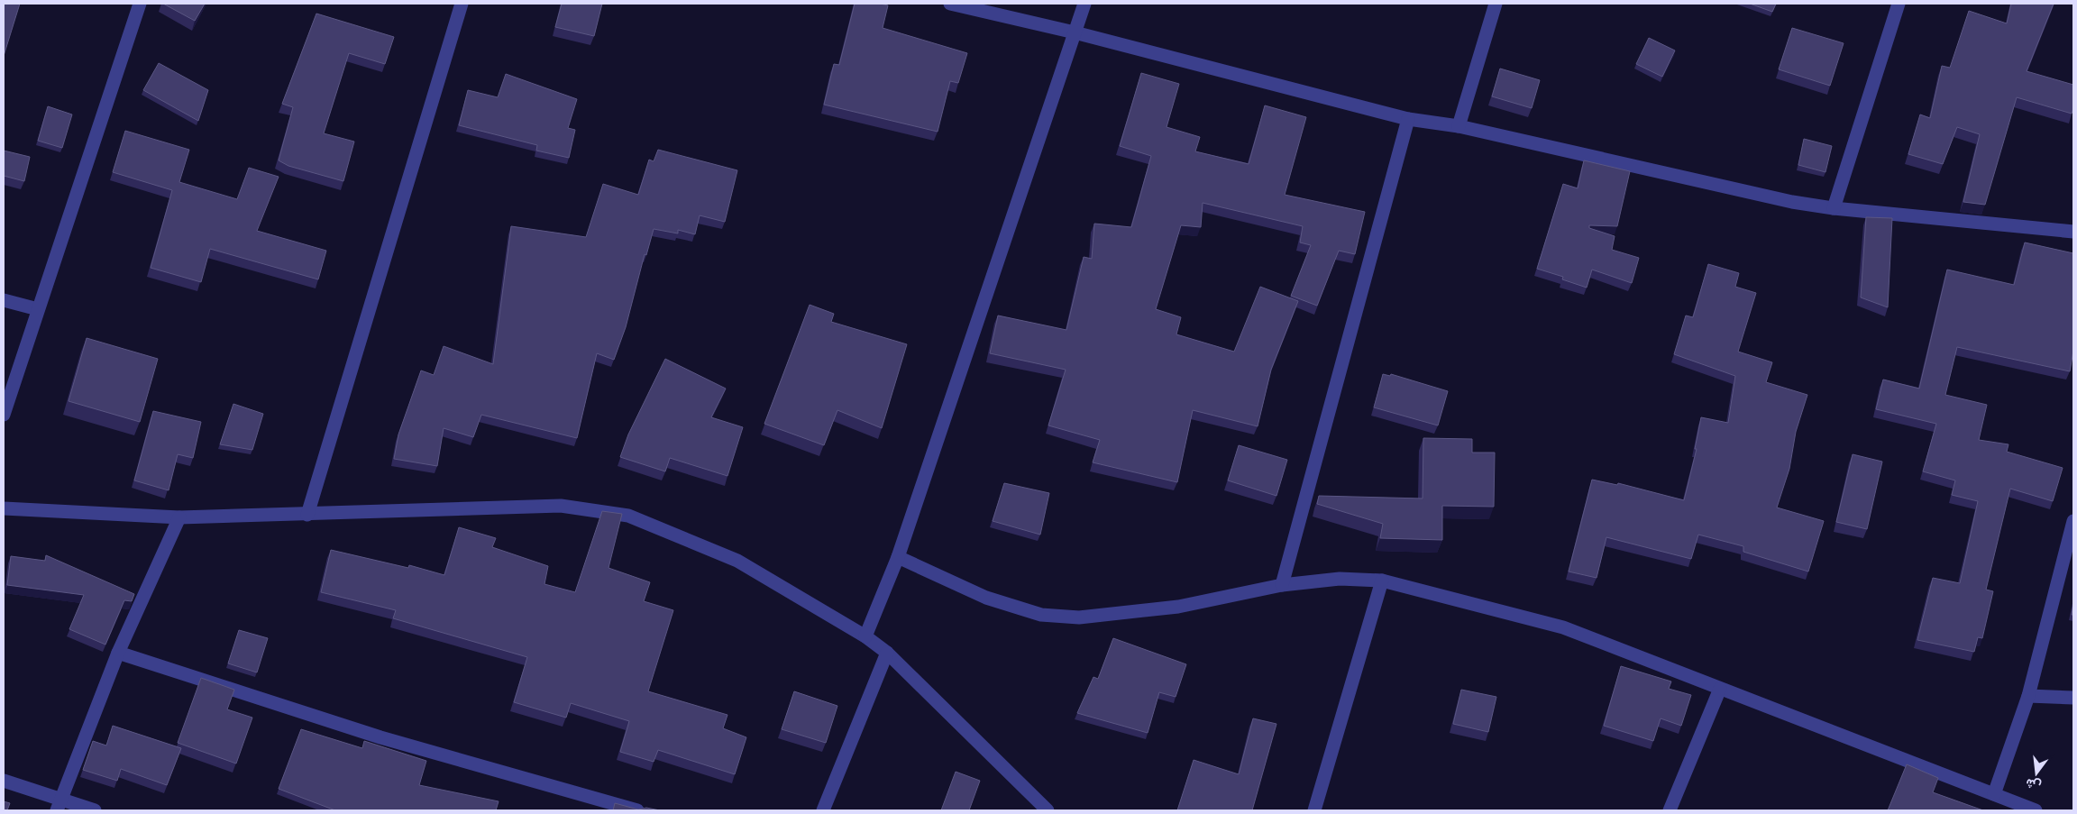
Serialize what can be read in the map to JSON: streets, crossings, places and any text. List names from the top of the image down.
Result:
{
  "north": "bottom"
}
